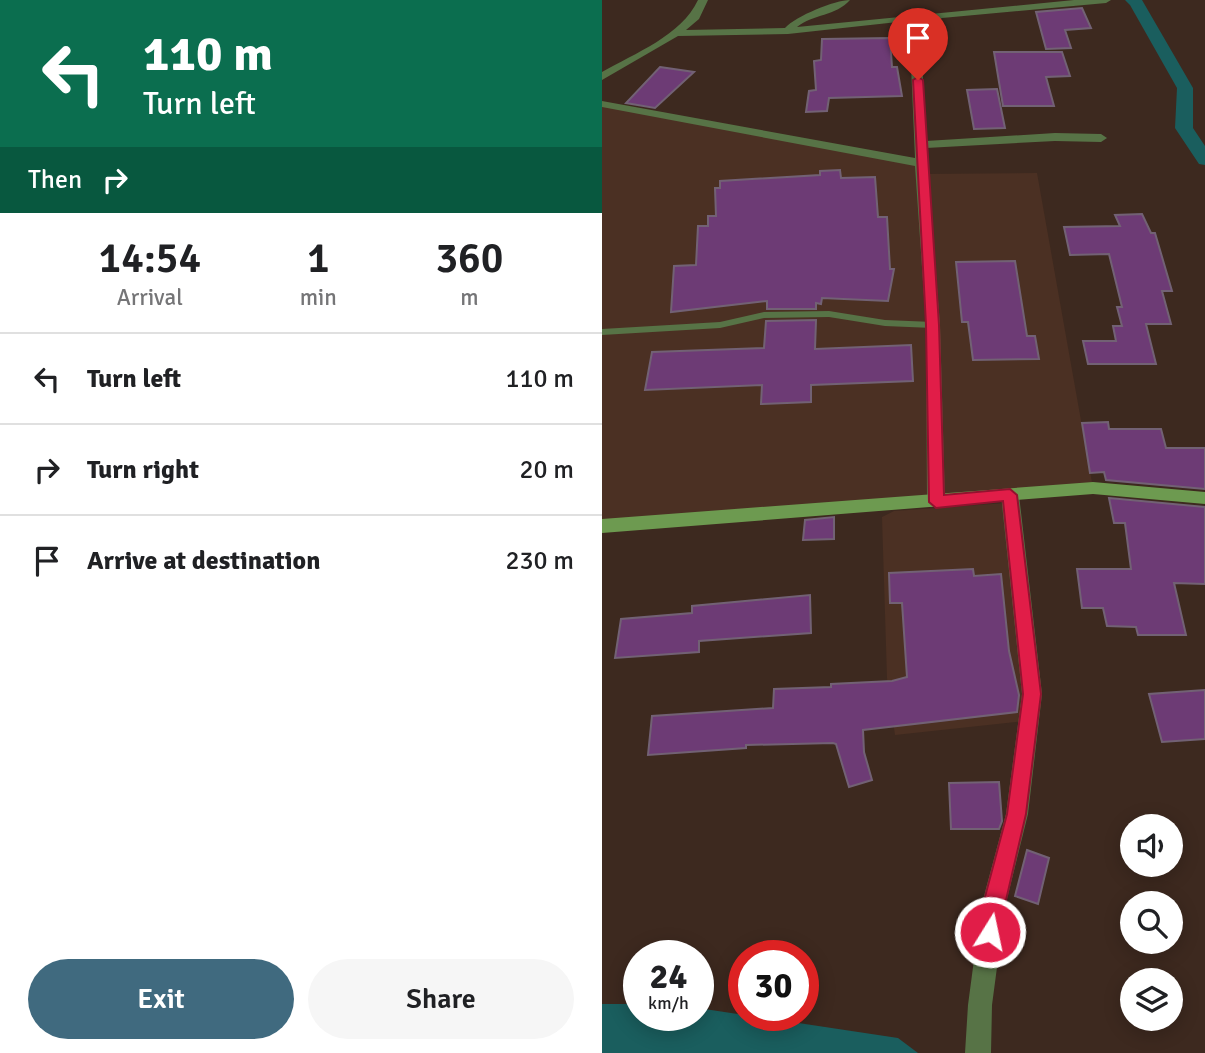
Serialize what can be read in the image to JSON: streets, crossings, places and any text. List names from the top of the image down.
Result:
{
  "page": {
    "turn": ["110 m", "Turn left"],
    "then": "Then",
    "eta": [
      "14:54",
      "Arrival",
      "1",
      "min",
      "360",
      "m"
    ],
    "list": [
      {
        "name": "Turn left",
        "value": "110 m"
      },
      {
        "name": "Turn right",
        "value": "20 m"
      },
      {
        "name": "Arrive at destination",
        "value": "230 m"
      }
    ],
    "speed": "24 km/h",
    "limit": "30",
    "buttons": ["Exit", "Share"]
  }
}
